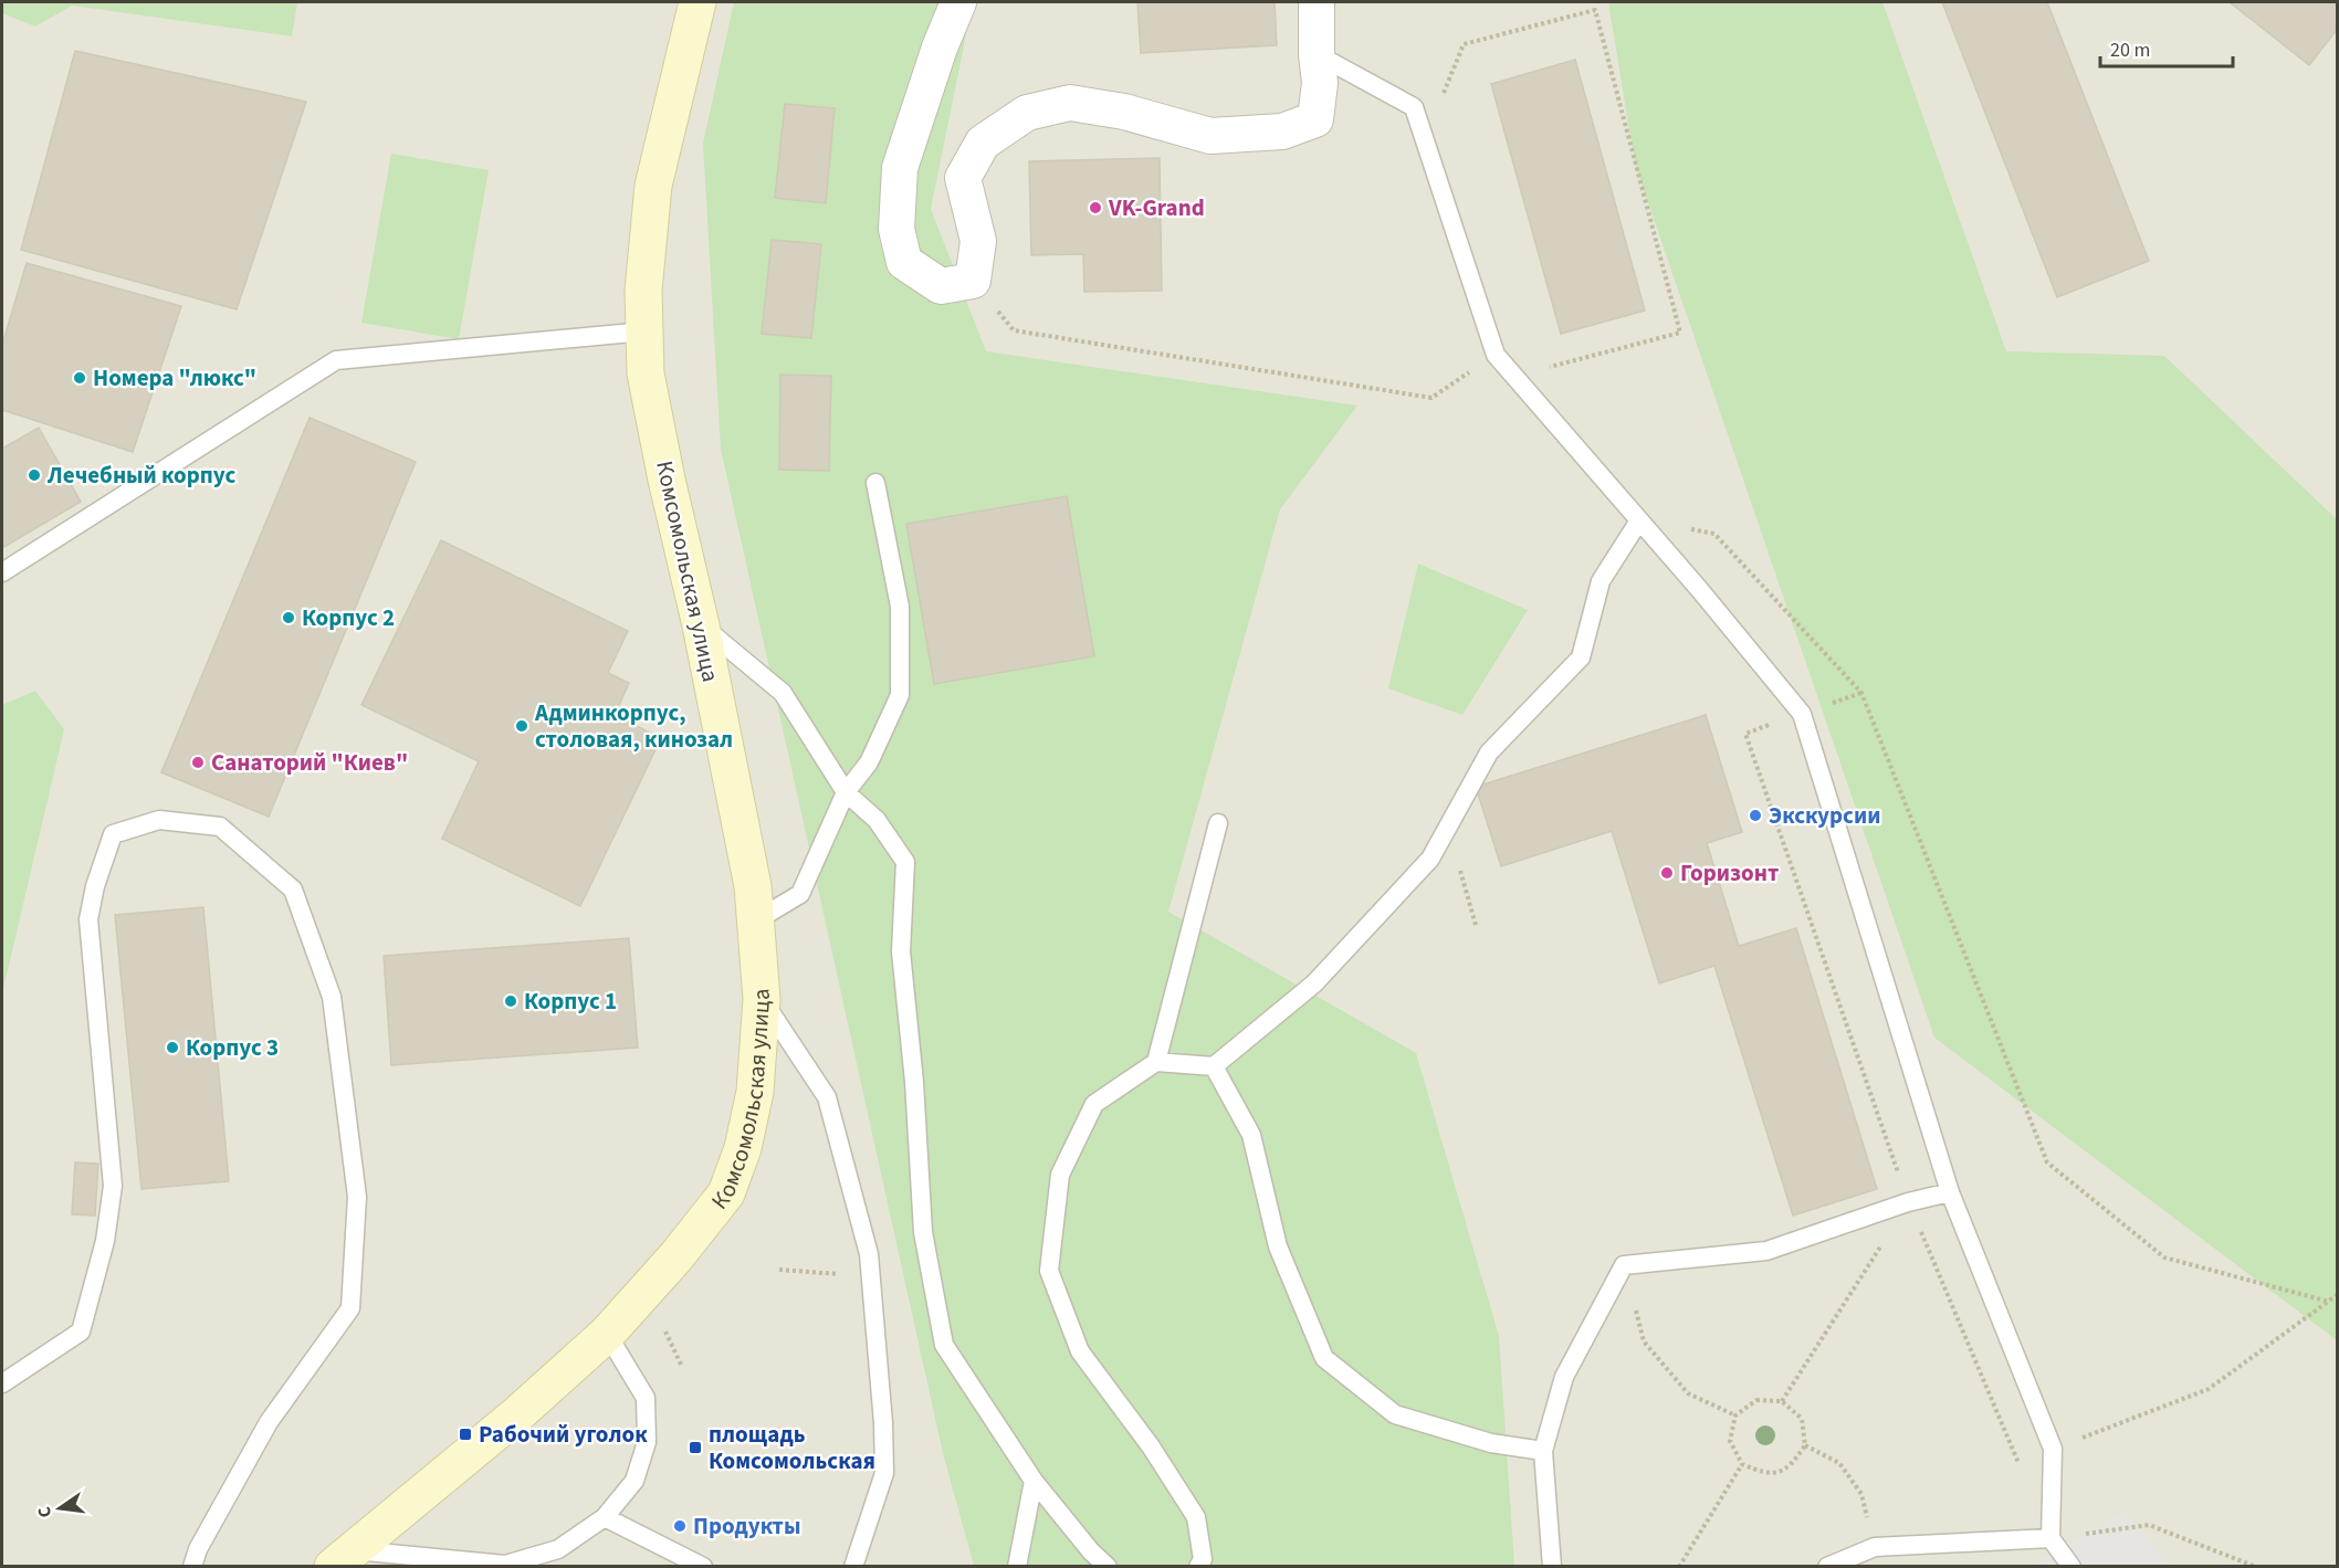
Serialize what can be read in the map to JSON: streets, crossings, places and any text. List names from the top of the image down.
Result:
{
  "streets": {
    "main road": ["Комсомольская улица"]
  },
  "places": {
    "other": [
      "VK-Grand",
      "Номера \"люкс\"",
      "Лечебный корпус",
      "Корпус 2",
      "Админкорпус, столовая, кинозал",
      "Санаторий \"Киев\"",
      "Экскурсии",
      "Горизонт",
      "Корпус 1",
      "Корпус 3",
      "Продукты"
    ],
    "transit": ["Рабочий уголок", "площадь Комсомольская"]
  },
  "scale_bar": "20 m",
  "north": "left"
}
